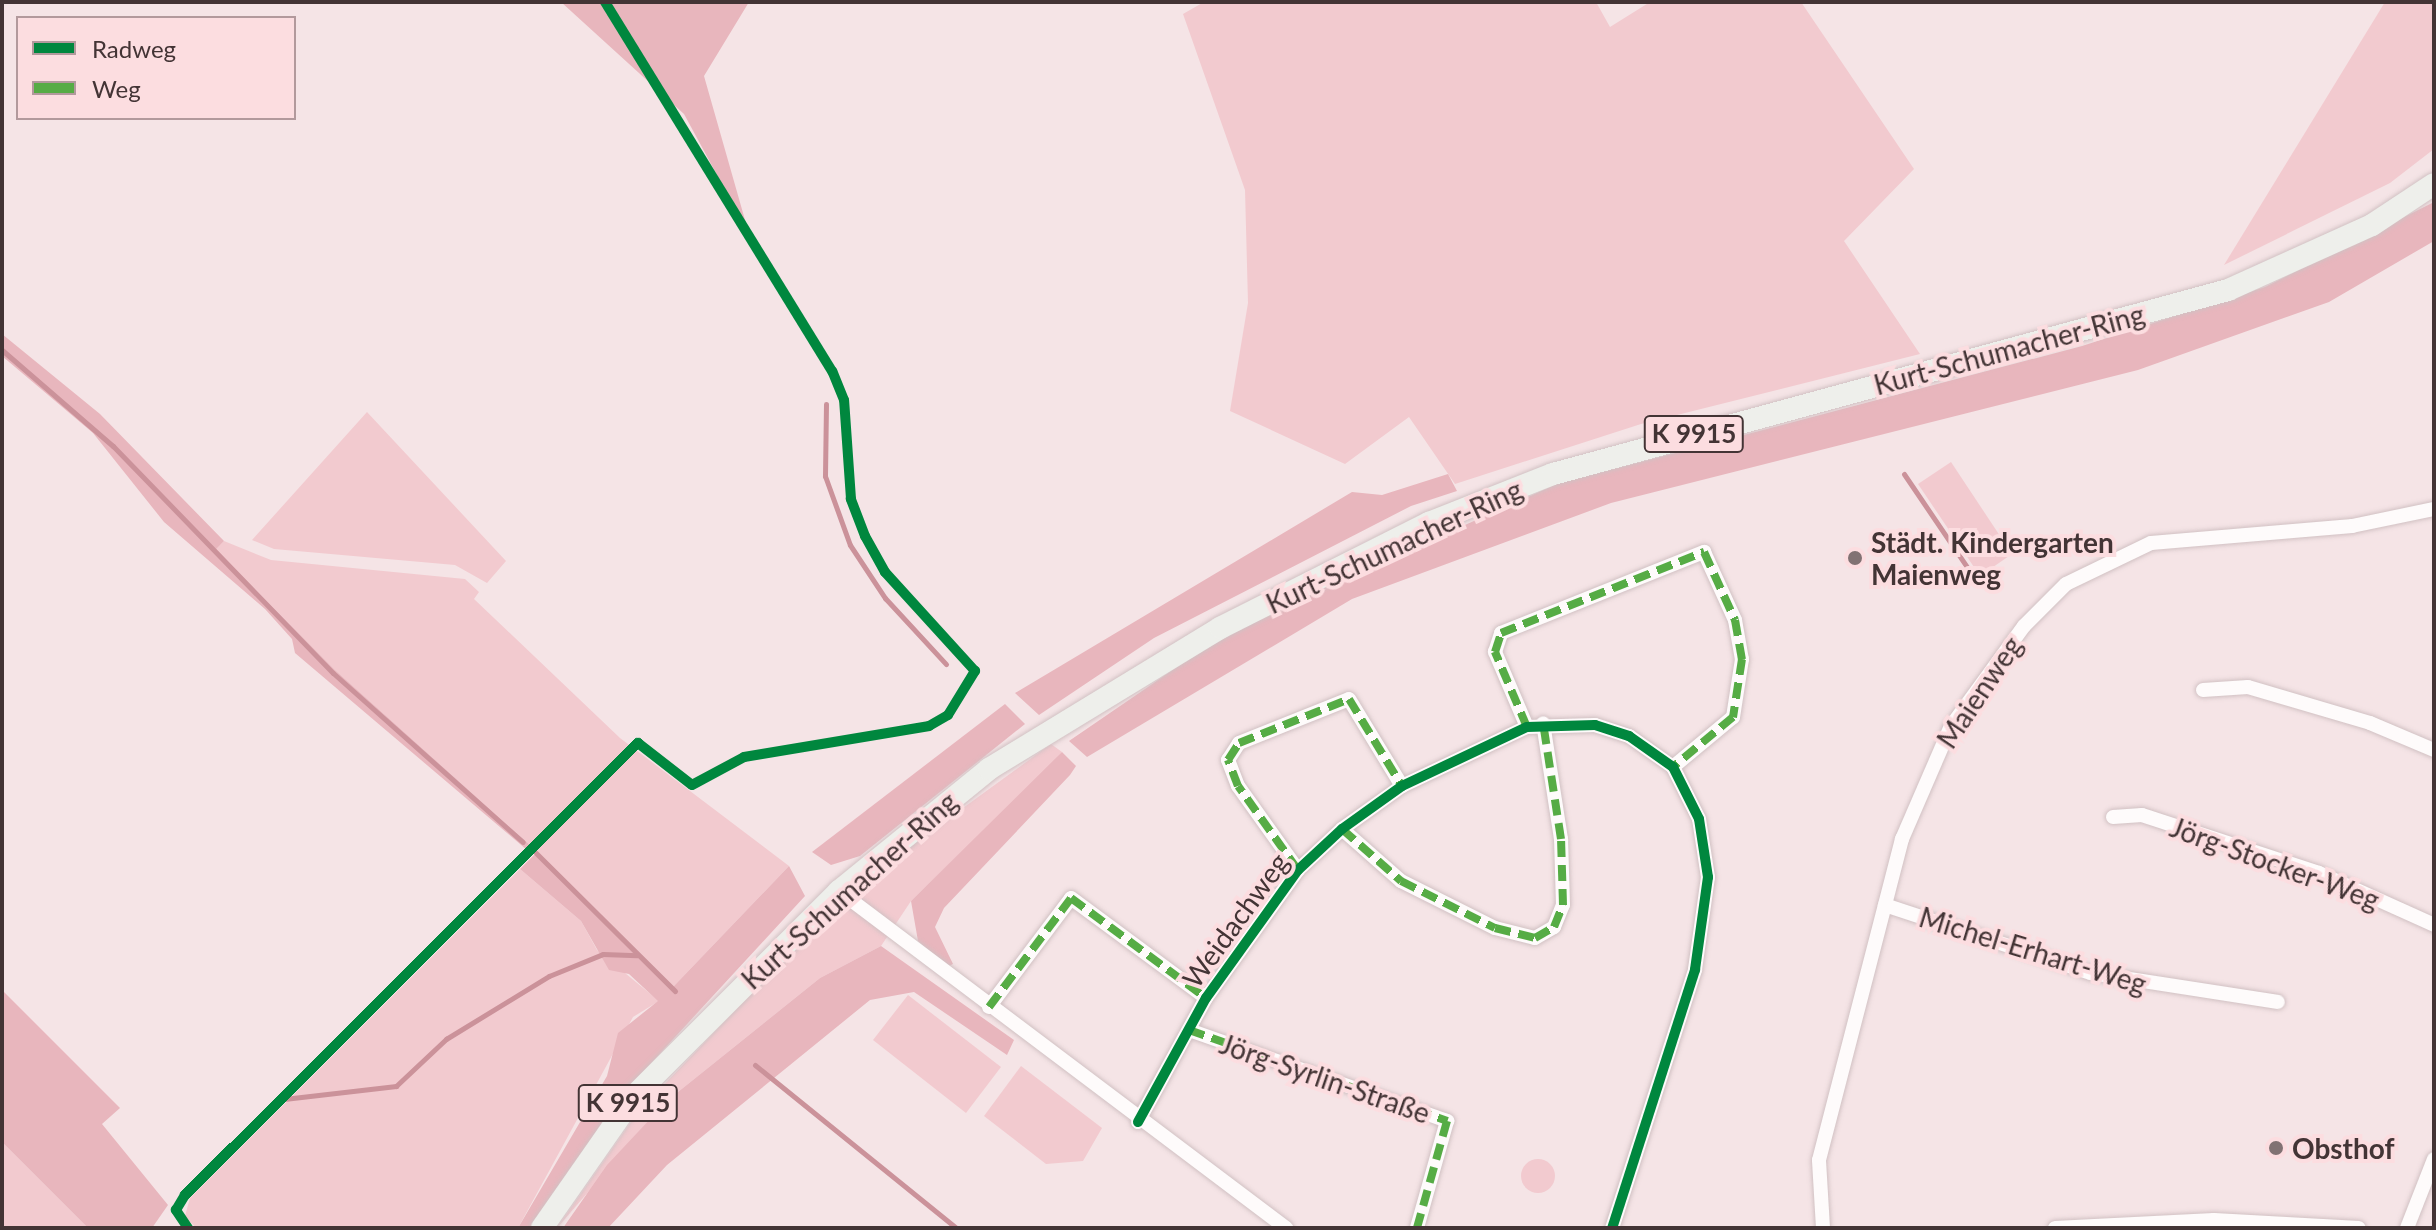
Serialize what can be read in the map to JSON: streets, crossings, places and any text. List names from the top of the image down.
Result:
{
  "streets": {
    "main road": ["Kurt-Schumacher-Ring", "K 9915"],
    "street": [
      "Maienweg",
      "Jörg-Stocker-Weg",
      "Weidachweg",
      "Michel-Erhart-Weg",
      "Jörg-Syrlin-Straße"
    ]
  },
  "crossings": [
    ["Maienweg", "Michel-Erhart-Weg"],
    ["Weidachweg", "Jörg-Syrlin-Straße"]
  ],
  "places": ["Städt. Kindergarten Maienweg", "Obsthof"],
  "legend": ["Radweg", "Weg"]
}
